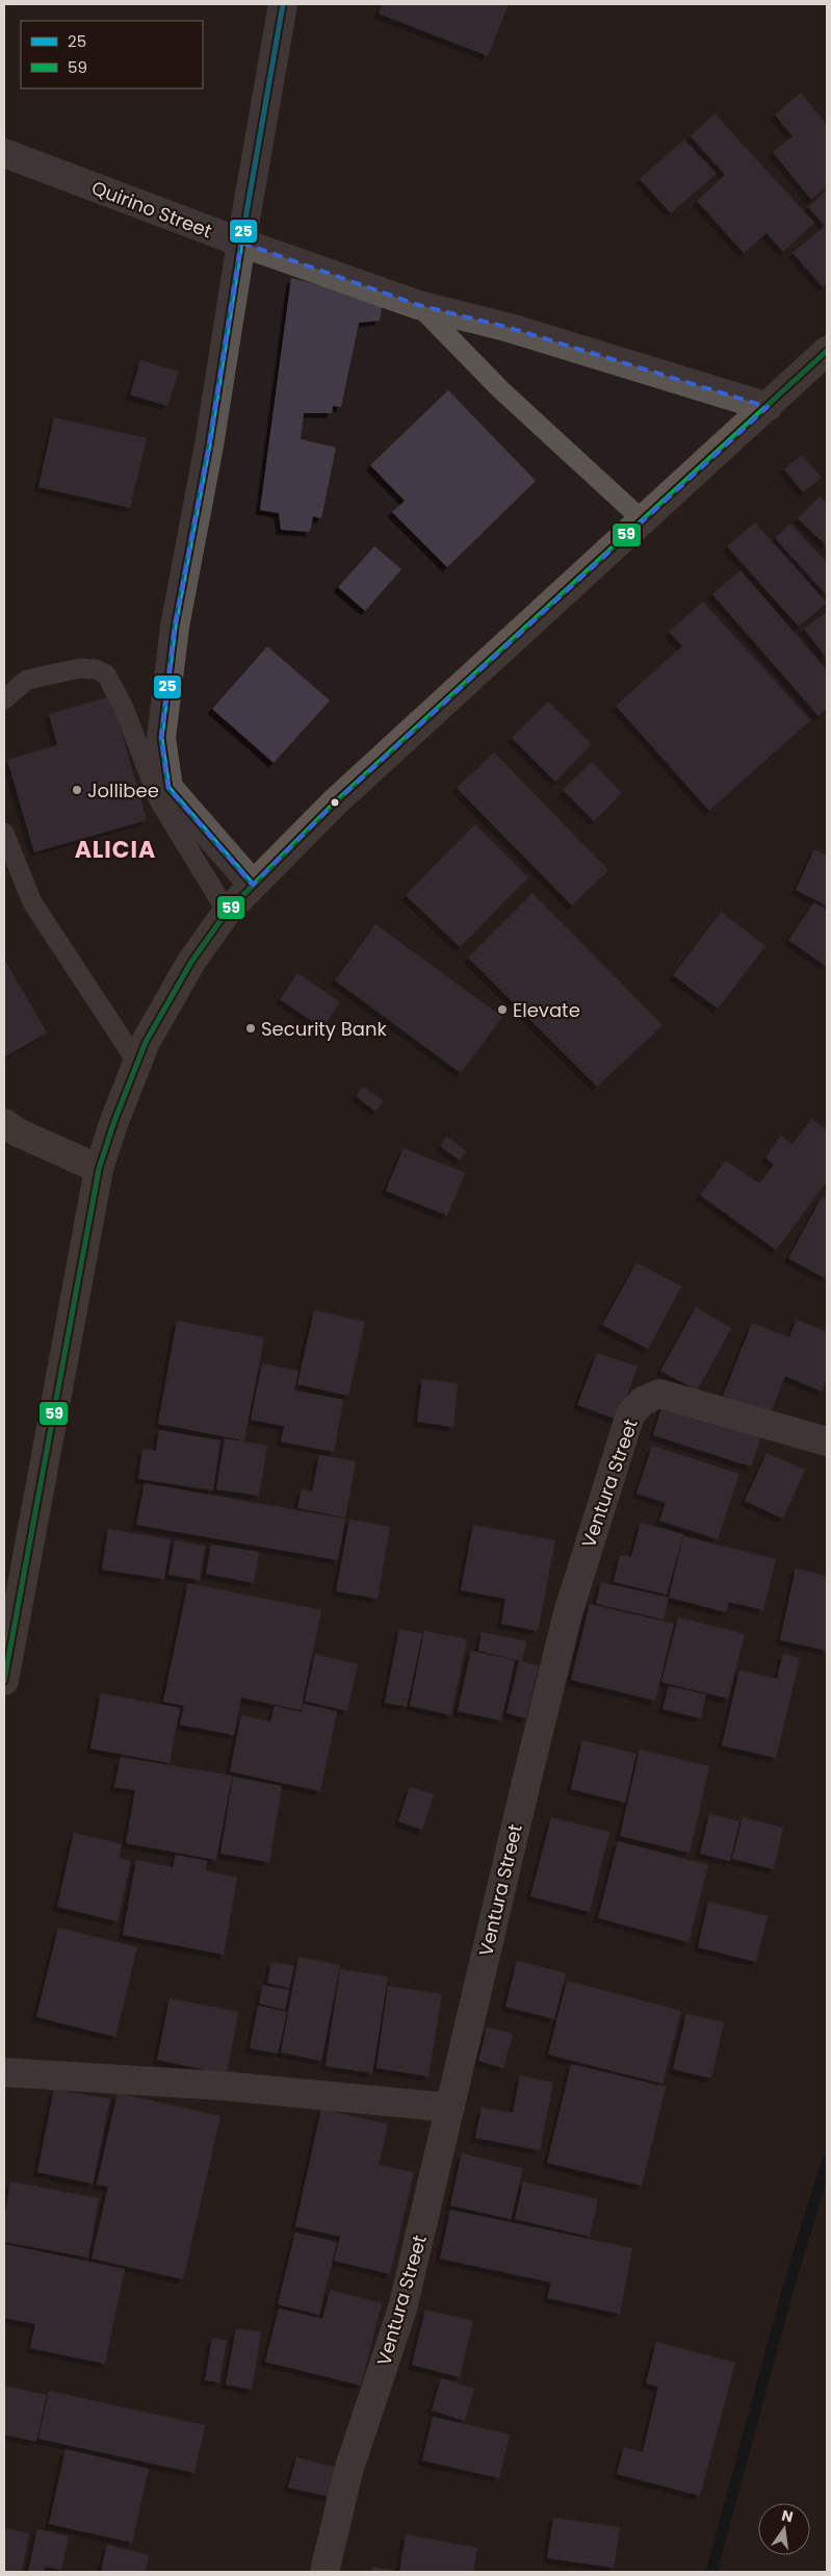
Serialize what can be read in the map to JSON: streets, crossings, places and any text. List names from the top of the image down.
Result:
{
  "streets": {
    "street": ["Quirino Street", "Ventura Street"]
  },
  "districts": ["ALICIA"],
  "places": ["Jollibee", "Elevate", "Security Bank"],
  "lines": ["transit line 25", "transit line 59"],
  "legend": ["25", "59"],
  "north": "top"
}
